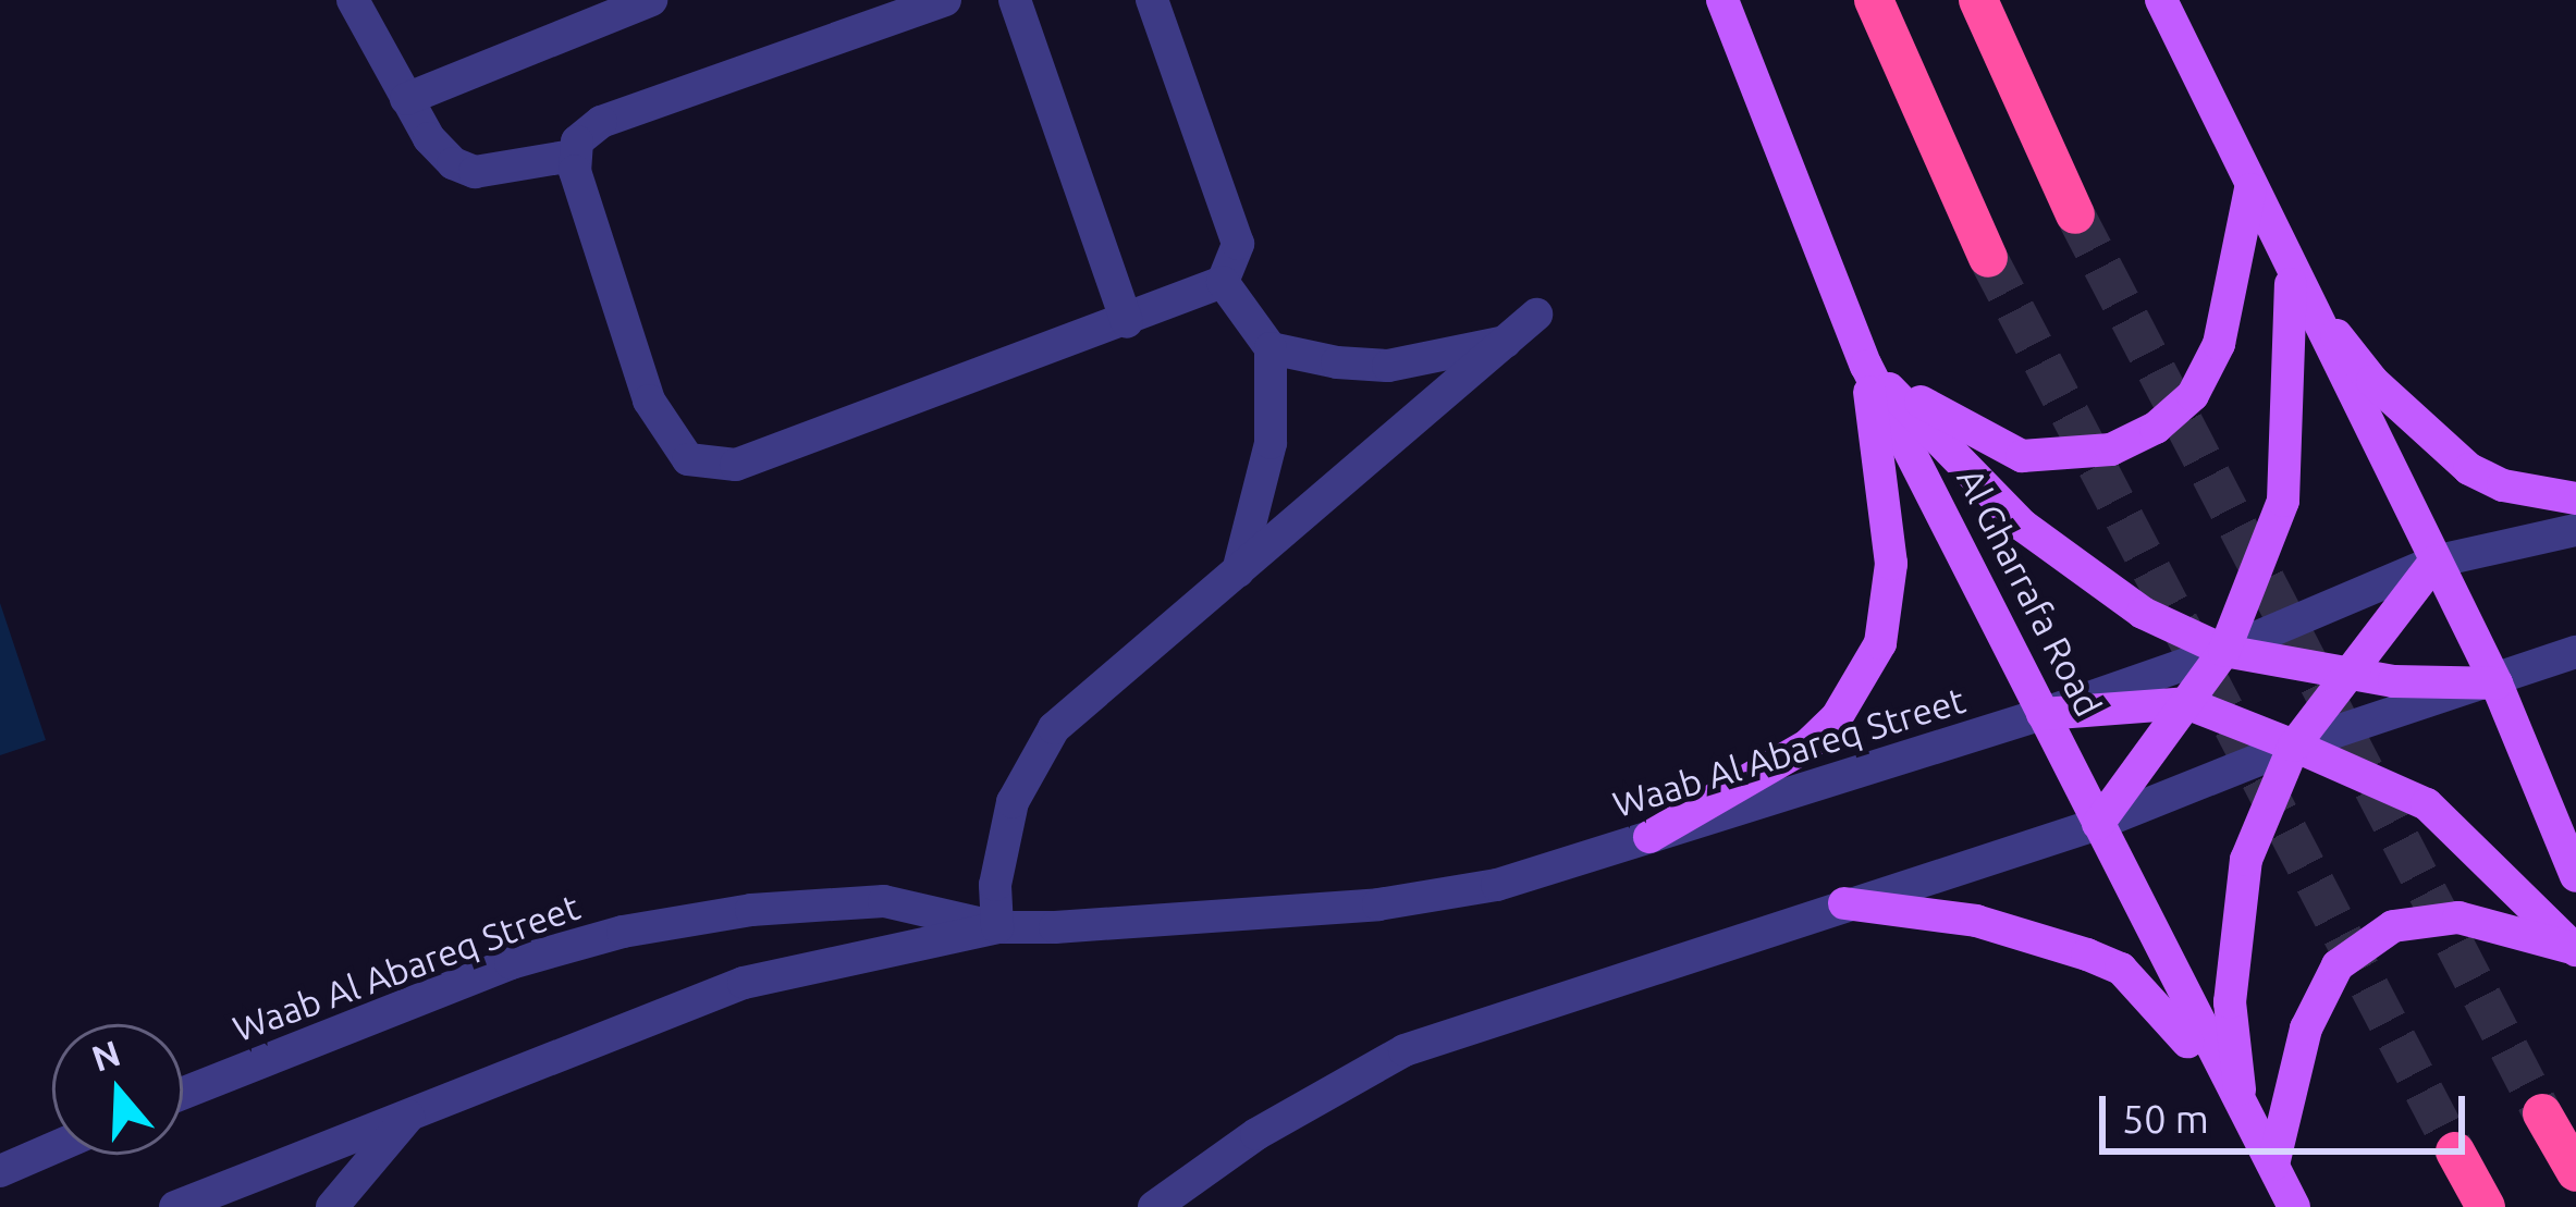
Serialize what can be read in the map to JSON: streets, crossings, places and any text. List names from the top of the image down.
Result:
{
  "streets": {
    "main road": ["Al Gharrafa Road"],
    "street": ["Waab Al Abareq Street"]
  },
  "crossings": [
    ["Al Gharrafa Road", "Waab Al Abareq Street"]
  ],
  "scale_bar": "50 m",
  "north": "top"
}
